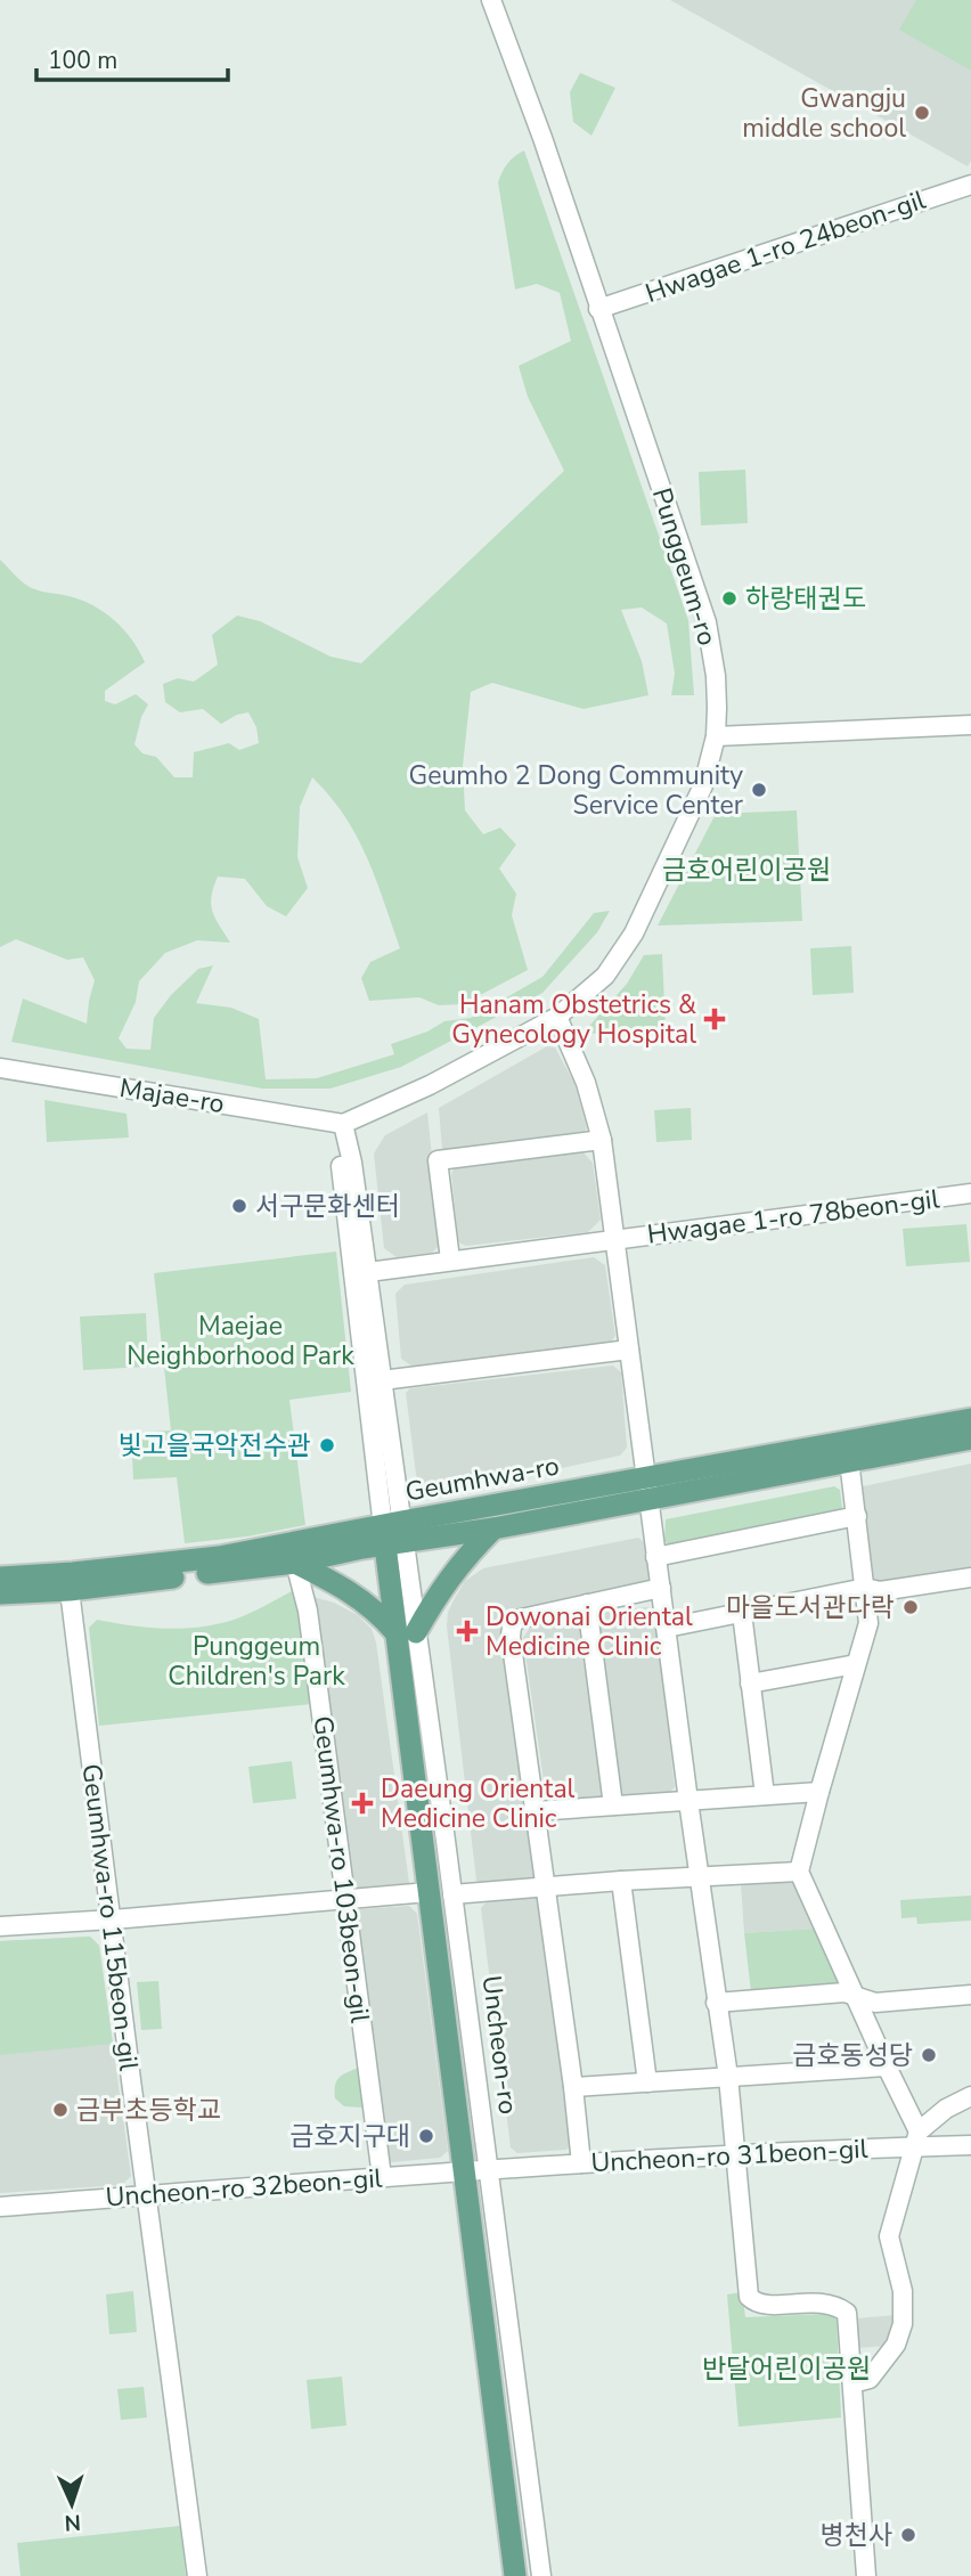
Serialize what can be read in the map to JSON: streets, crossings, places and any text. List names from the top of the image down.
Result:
{
  "streets": {
    "main road": ["Geumhwa-ro", "Uncheon-ro"],
    "street": [
      "Hwagae 1-ro 24beon-gil",
      "Punggeum-ro",
      "Majae-ro",
      "Hwagae 1-ro 78beon-gil",
      "Geumhwa-ro 103beon-gil",
      "Geumhwa-ro 115beon-gil",
      "Uncheon-ro 31beon-gil",
      "Uncheon-ro 32beon-gil"
    ]
  },
  "crossings": [
    ["Hwagae 1-ro 24beon-gil", "Punggeum-ro"],
    ["Punggeum-ro", "Majae-ro"],
    ["Geumhwa-ro", "Geumhwa-ro 103beon-gil"],
    ["Geumhwa-ro", "Geumhwa-ro 115beon-gil"],
    ["Geumhwa-ro", "Uncheon-ro"],
    ["Geumhwa-ro 103beon-gil", "Uncheon-ro 32beon-gil"],
    ["Geumhwa-ro 115beon-gil", "Uncheon-ro 32beon-gil"],
    ["Uncheon-ro", "Uncheon-ro 31beon-gil"],
    ["Uncheon-ro", "Uncheon-ro 32beon-gil"],
    ["Uncheon-ro 31beon-gil", "Uncheon-ro 32beon-gil"]
  ],
  "parks": [
    "금호어린이공원",
    "Maejae Neighborhood Park",
    "Punggeum Children's Park",
    "반달어린이공원"
  ],
  "places": {
    "other": [
      "Gwangju middle school",
      "하랑태권도",
      "Geumho 2 Dong Community Service Center",
      "서구문화센터",
      "빛고을국악전수관",
      "마을도서관다락",
      "금호동성당",
      "금부초등학교",
      "금호지구대",
      "병천사"
    ],
    "health": ["Hanam Obstetrics & Gynecology Hospital", "Dowonai Oriental Medicine Clinic", "Daeung Oriental Medicine Clinic"]
  },
  "scale_bar": "100 m",
  "north": "bottom"
}
